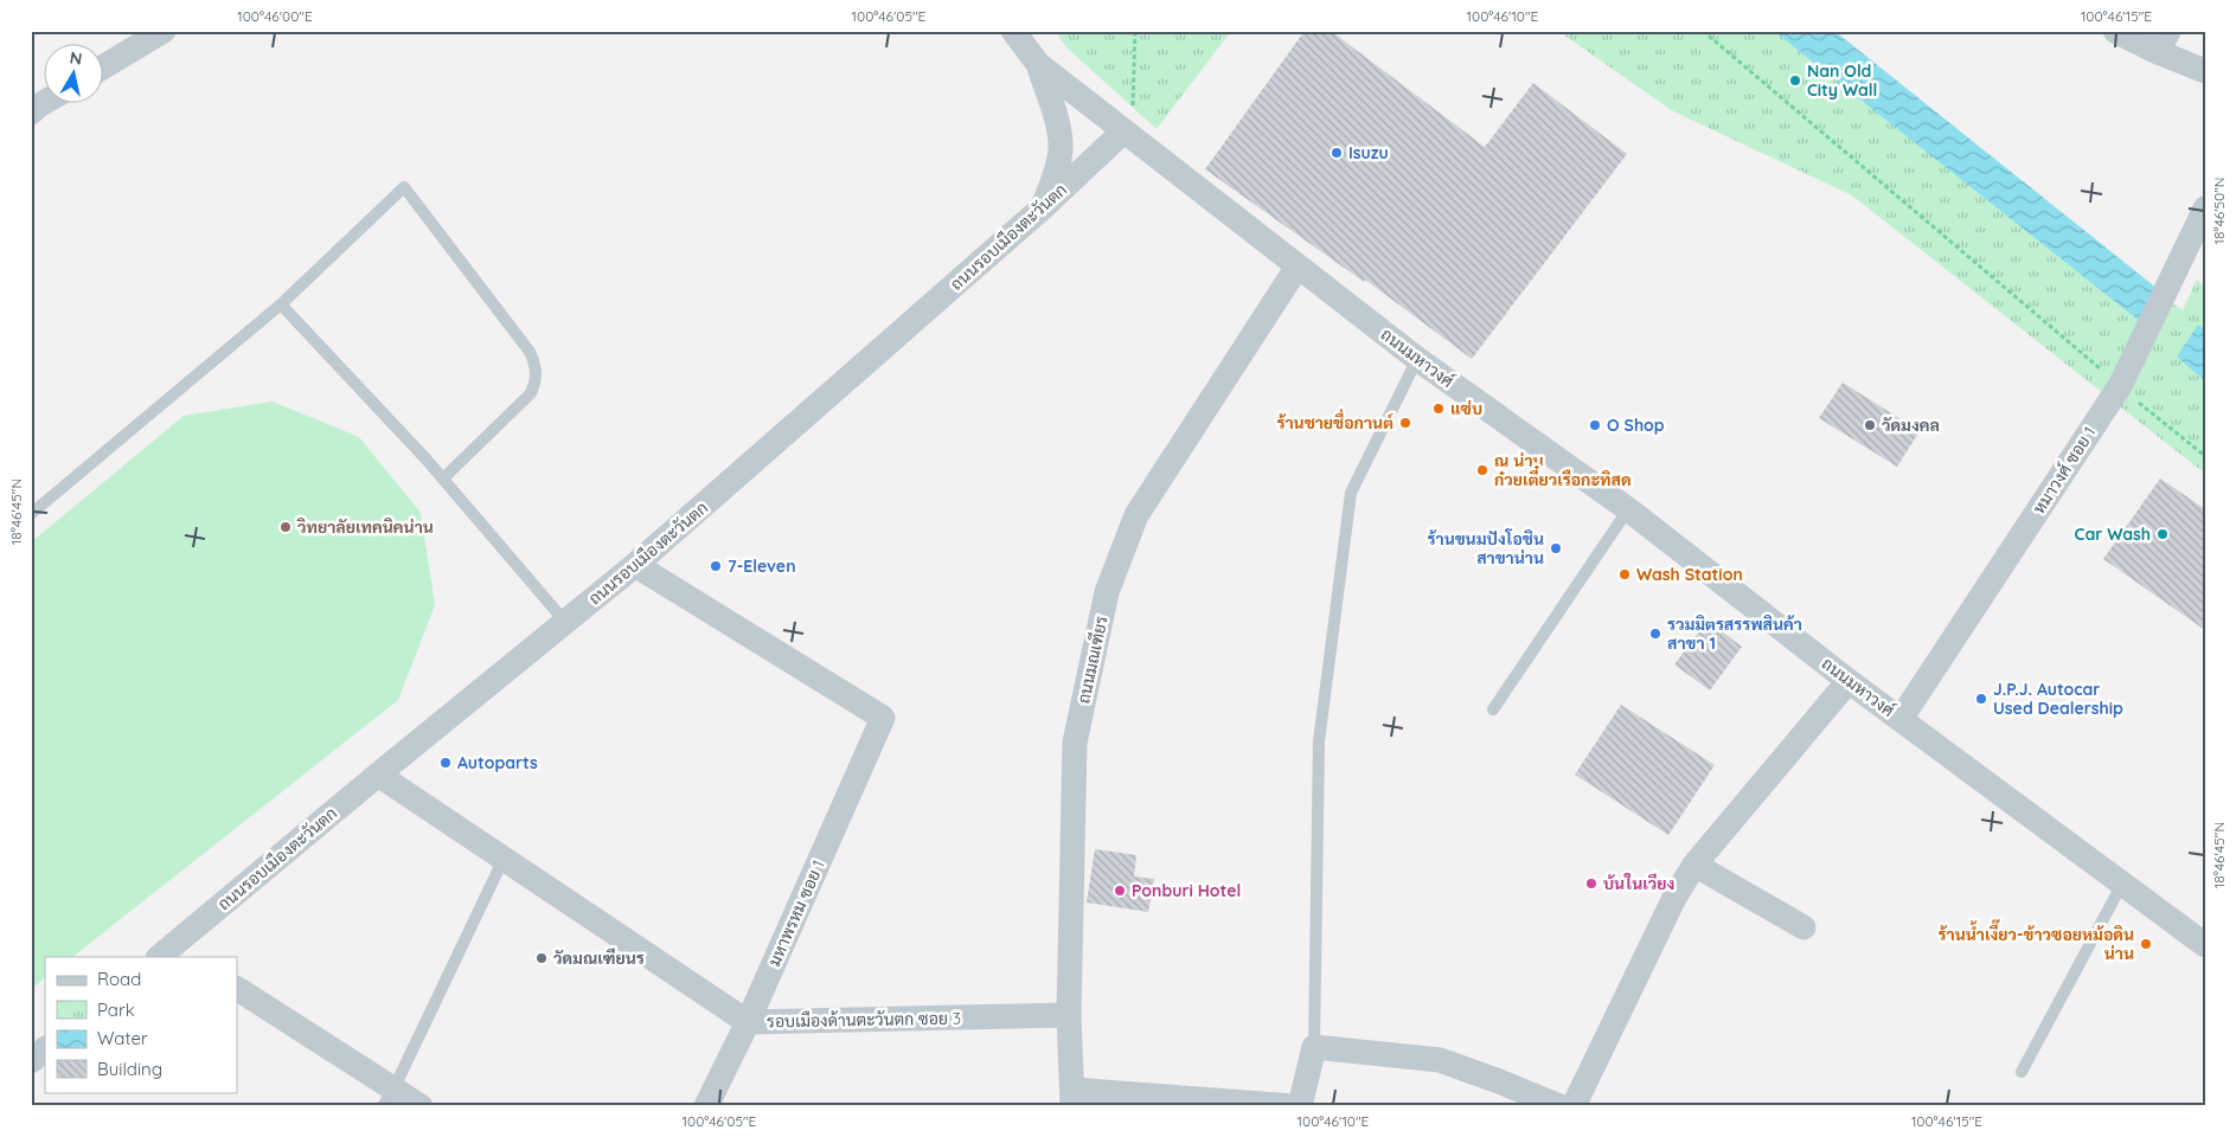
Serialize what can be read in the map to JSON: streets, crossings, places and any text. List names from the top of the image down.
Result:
{
  "streets": {
    "street": [
      "ถนนรอบเมืองตะวันตก",
      "ถนนมหาวงศ์",
      "หมาวงศ์ ซอย 1",
      "ถนนมณเฑียร",
      "มหาพรหม ซอย 1",
      "รอบเมืองด้านตะวันตก ซอย 3"
    ]
  },
  "crossings": [
    ["ถนนรอบเมืองตะวันตก", "ถนนมหาวงศ์"],
    ["ถนนรอบเมืองตะวันตก", "มหาพรหม ซอย 1"],
    ["ถนนรอบเมืองตะวันตก", "รอบเมืองด้านตะวันตก ซอย 3"],
    ["ถนนมหาวงศ์", "หมาวงศ์ ซอย 1"],
    ["ถนนมหาวงศ์", "ถนนมณเฑียร"],
    ["ถนนมณเฑียร", "รอบเมืองด้านตะวันตก ซอย 3"],
    ["มหาพรหม ซอย 1", "รอบเมืองด้านตะวันตก ซอย 3"]
  ],
  "places": [
    "Nan Old City Wall",
    "Isuzu",
    "แซ่บ",
    "ร้านชายชื่อกานต์",
    "O Shop",
    "วัดมงคล",
    "ณ น่าน ก๋วยเตี๋ยวเรือกะทิสด",
    "วิทยาลัยเทคนิคน่าน",
    "Car Wash",
    "ร้านขนมปังโอชิน สาขาน่าน",
    "7-Eleven",
    "Wash Station",
    "รวมมิตรสรรพสินค้า สาขา 1",
    "J.P.J. Autocar Used Dealership",
    "Autoparts",
    "บ้นในเวียง",
    "Ponburi Hotel",
    "ร้านน้ำเงี๊ยว-ข้าวซอยหม้อดิน น่าน",
    "วัดมณเฑียนร"
  ],
  "legend": [
    "Road",
    "Park",
    "Water",
    "Building"
  ],
  "north": "top",
  "coordinates": [
    "100°46'00\"E",
    "100°46'05\"E",
    "100°46'10\"E",
    "100°46'15\"E",
    "18°46'50\"N",
    "18°46'45\"N"
  ]
}
